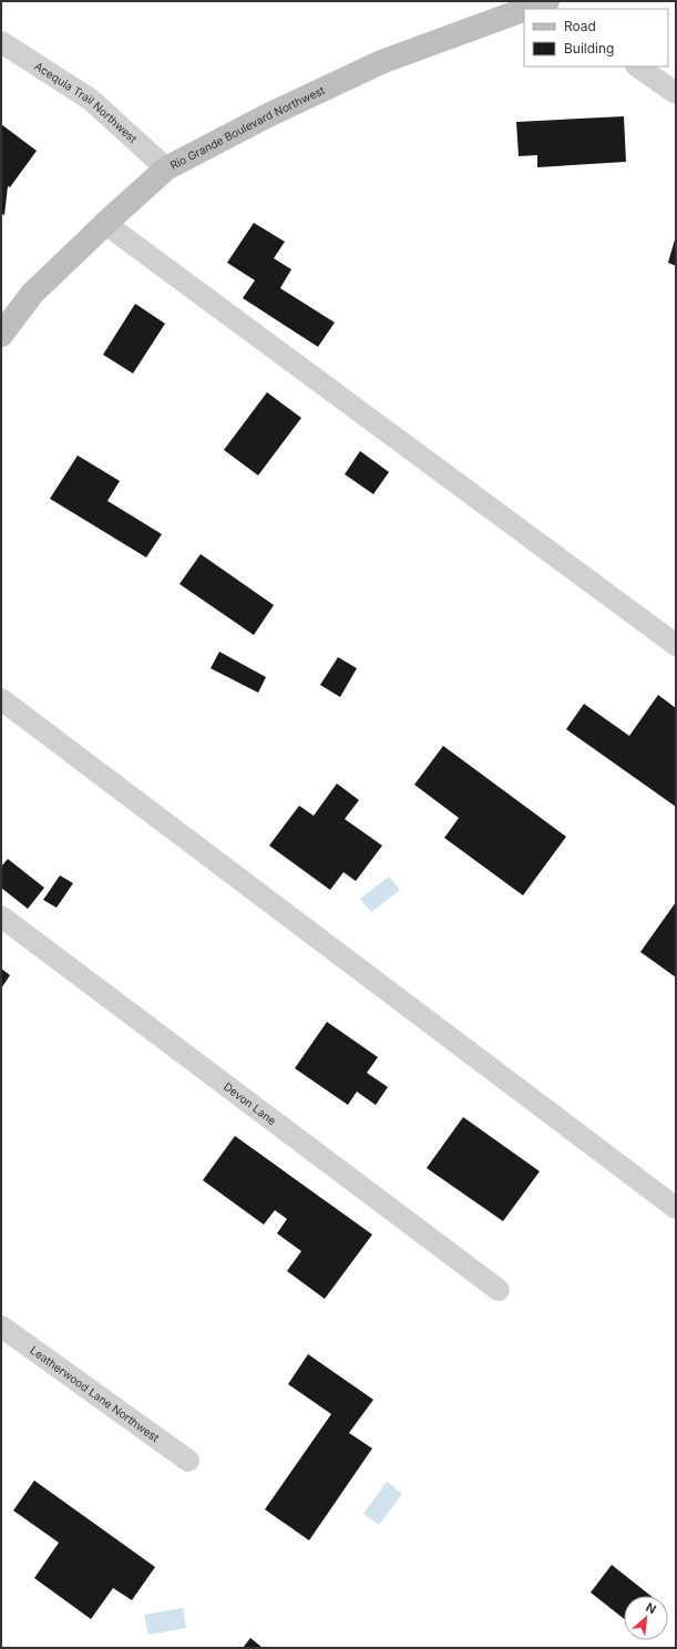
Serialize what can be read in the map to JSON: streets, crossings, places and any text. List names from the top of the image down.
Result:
{
  "streets": {
    "street": [
      "Acequia Trail Northwest",
      "Rio Grande Boulevard Northwest",
      "Devon Lane",
      "Leatherwood Lane Northwest"
    ]
  },
  "crossings": [
    ["Acequia Trail Northwest", "Rio Grande Boulevard Northwest"]
  ],
  "legend": ["Road", "Building"],
  "north": "top right"
}
